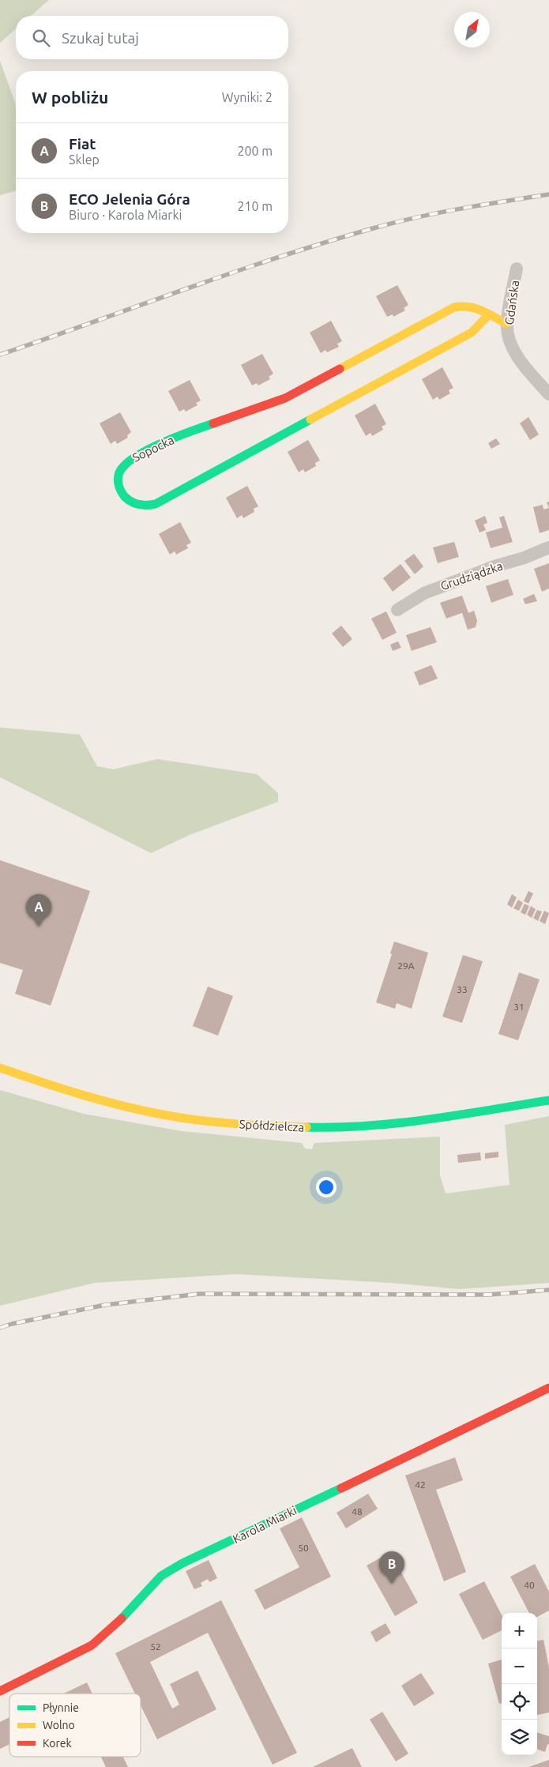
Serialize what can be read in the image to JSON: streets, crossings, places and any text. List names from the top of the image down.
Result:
{
  "streets": {
    "street": [
      "Gdańska",
      "Sopocka",
      "Grudziądzka",
      "Spółdzielcza",
      "Karola Miarki"
    ]
  },
  "crossings": [
    ["Gdańska", "Sopocka"]
  ],
  "house_numbers": [
    "29A",
    "33",
    "31",
    "42",
    "48",
    "50",
    "40",
    "52"
  ],
  "legend": ["Płynnie", "Wolno", "Korek"],
  "north": "top right",
  "page": {
    "search": "Szukaj tutaj",
    "heading": ["W pobliżu", "Wyniki: 2"],
    "list": [
      {
        "mark": "A",
        "name": "Fiat",
        "note": "Sklep",
        "value": "200 m"
      },
      {
        "mark": "B",
        "name": "ECO Jelenia Góra",
        "note": "Biuro · Karola Miarki",
        "value": "210 m"
      }
    ],
    "pins": ["A", "B"],
    "map_buttons": ["+", "−"]
  }
}
